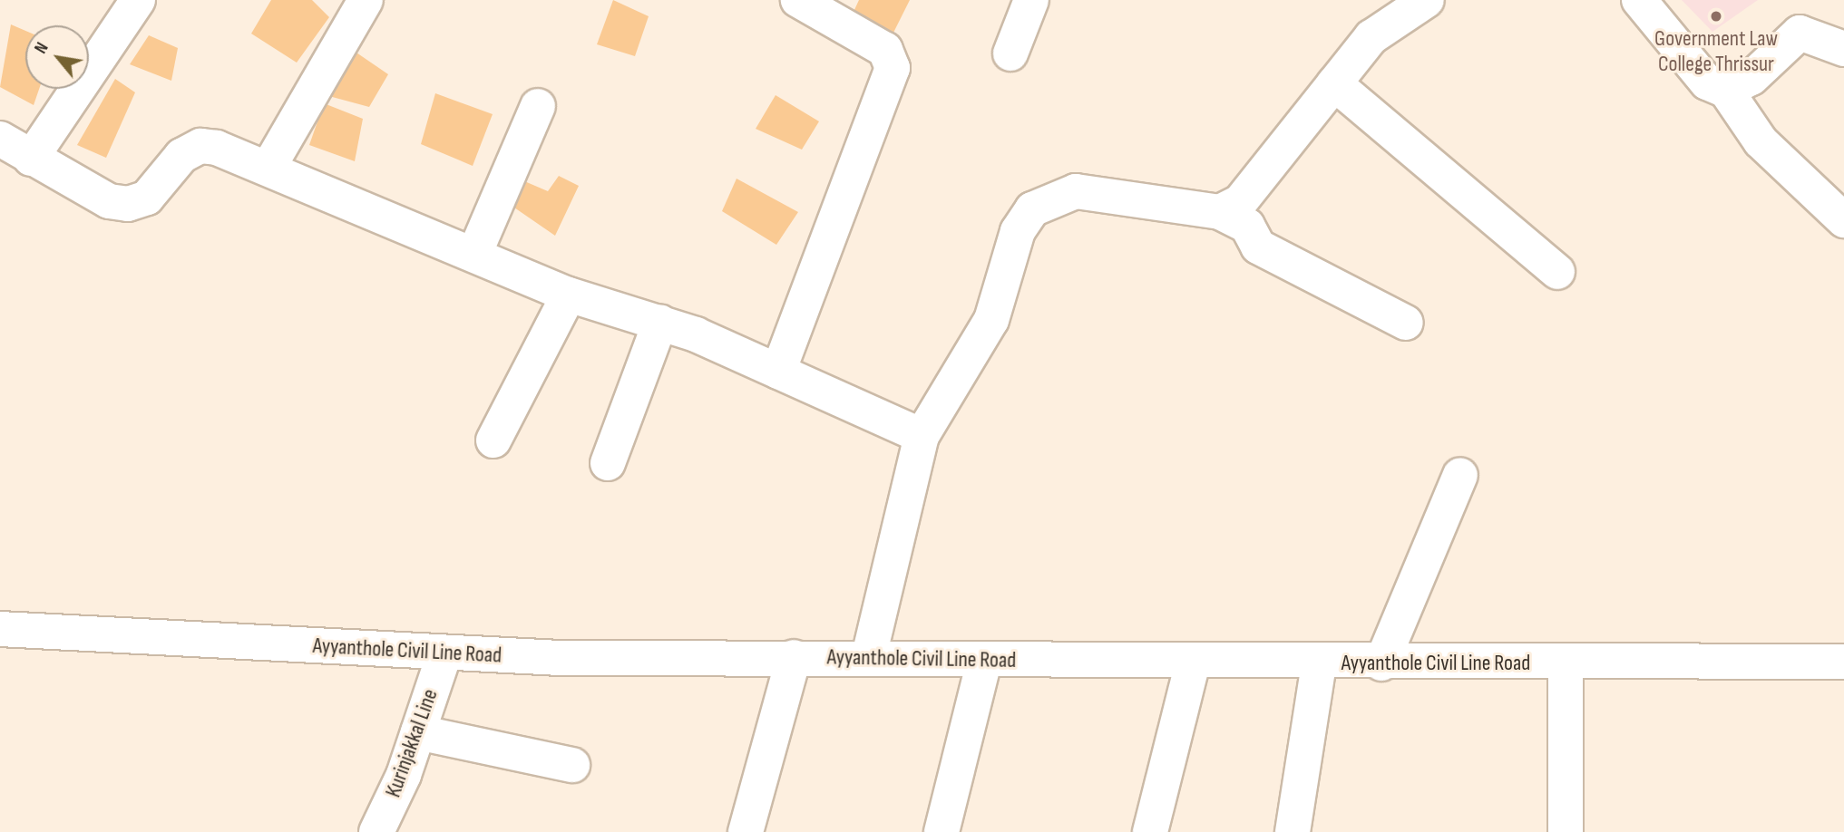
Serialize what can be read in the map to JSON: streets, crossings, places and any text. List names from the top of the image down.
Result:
{
  "streets": {
    "street": ["Ayyanthole Civil Line Road", "Kurinjakkal Line"]
  },
  "crossings": [
    ["Ayyanthole Civil Line Road", "Kurinjakkal Line"]
  ],
  "places": ["Government Law College Thrissur"],
  "north": "top left"
}
